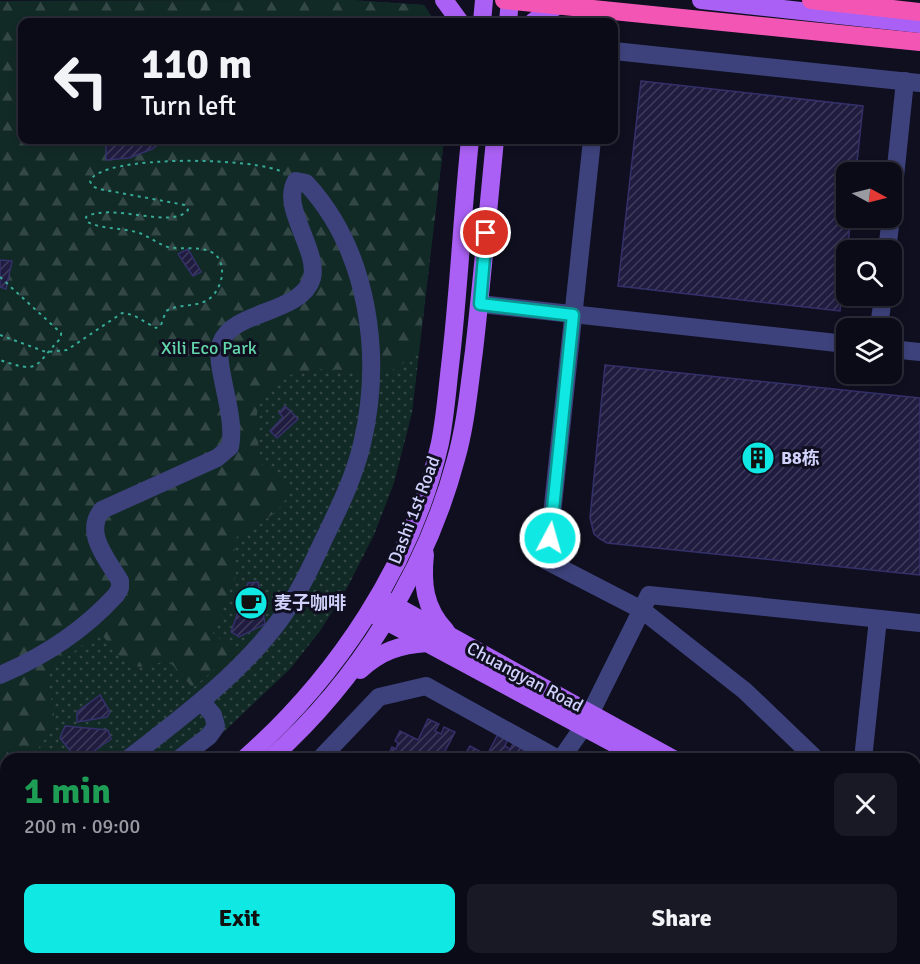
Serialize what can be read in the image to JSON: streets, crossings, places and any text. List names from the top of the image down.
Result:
{
  "streets": {
    "main road": ["Dashi 1st Road", "Chuangyan Road"]
  },
  "crossings": [
    ["Dashi 1st Road", "Chuangyan Road"]
  ],
  "parks": ["Xili Eco Park"],
  "places": {
    "building": ["B8栋"],
    "cafe": ["麦子咖啡"]
  },
  "north": "right",
  "page": {
    "turn": ["110 m", "Turn left"],
    "heading": ["1 min", "200 m · 09:00"],
    "buttons": ["Exit", "Share"]
  }
}
